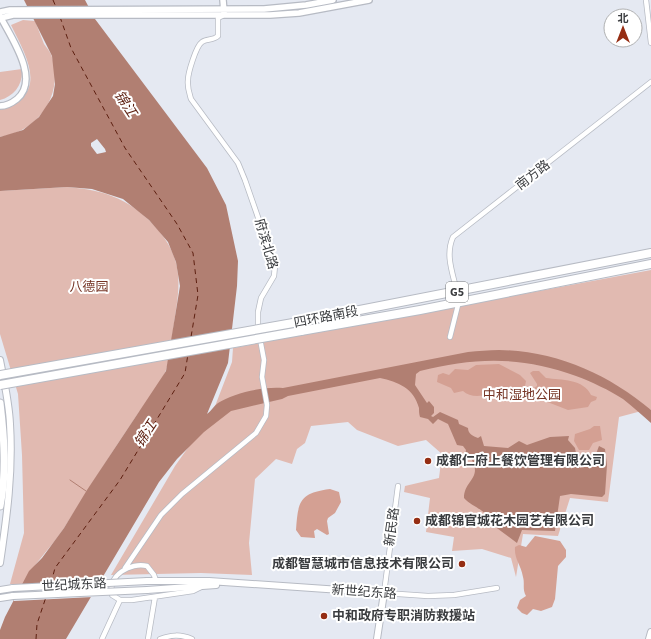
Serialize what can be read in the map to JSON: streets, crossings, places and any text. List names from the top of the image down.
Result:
{
  "streets": {
    "highway": ["G5", "四环路南段"],
    "main road": ["新民路", "世纪城东路", "新世纪东路"],
    "street": ["南方路", "府滨北路"]
  },
  "crossings": [
    ["府滨北路", "新世纪东路"],
    ["新民路", "新世纪东路"],
    ["世纪城东路", "新世纪东路"]
  ],
  "water": ["锦江"],
  "parks": ["八德园", "中和湿地公园"],
  "places": [
    "成都仁府上餐饮管理有限公司",
    "成都锦官城花木园艺有限公司",
    "成都智慧城市信息技术有限公司",
    "中和政府专职消防救援站"
  ],
  "north": "top"
}
